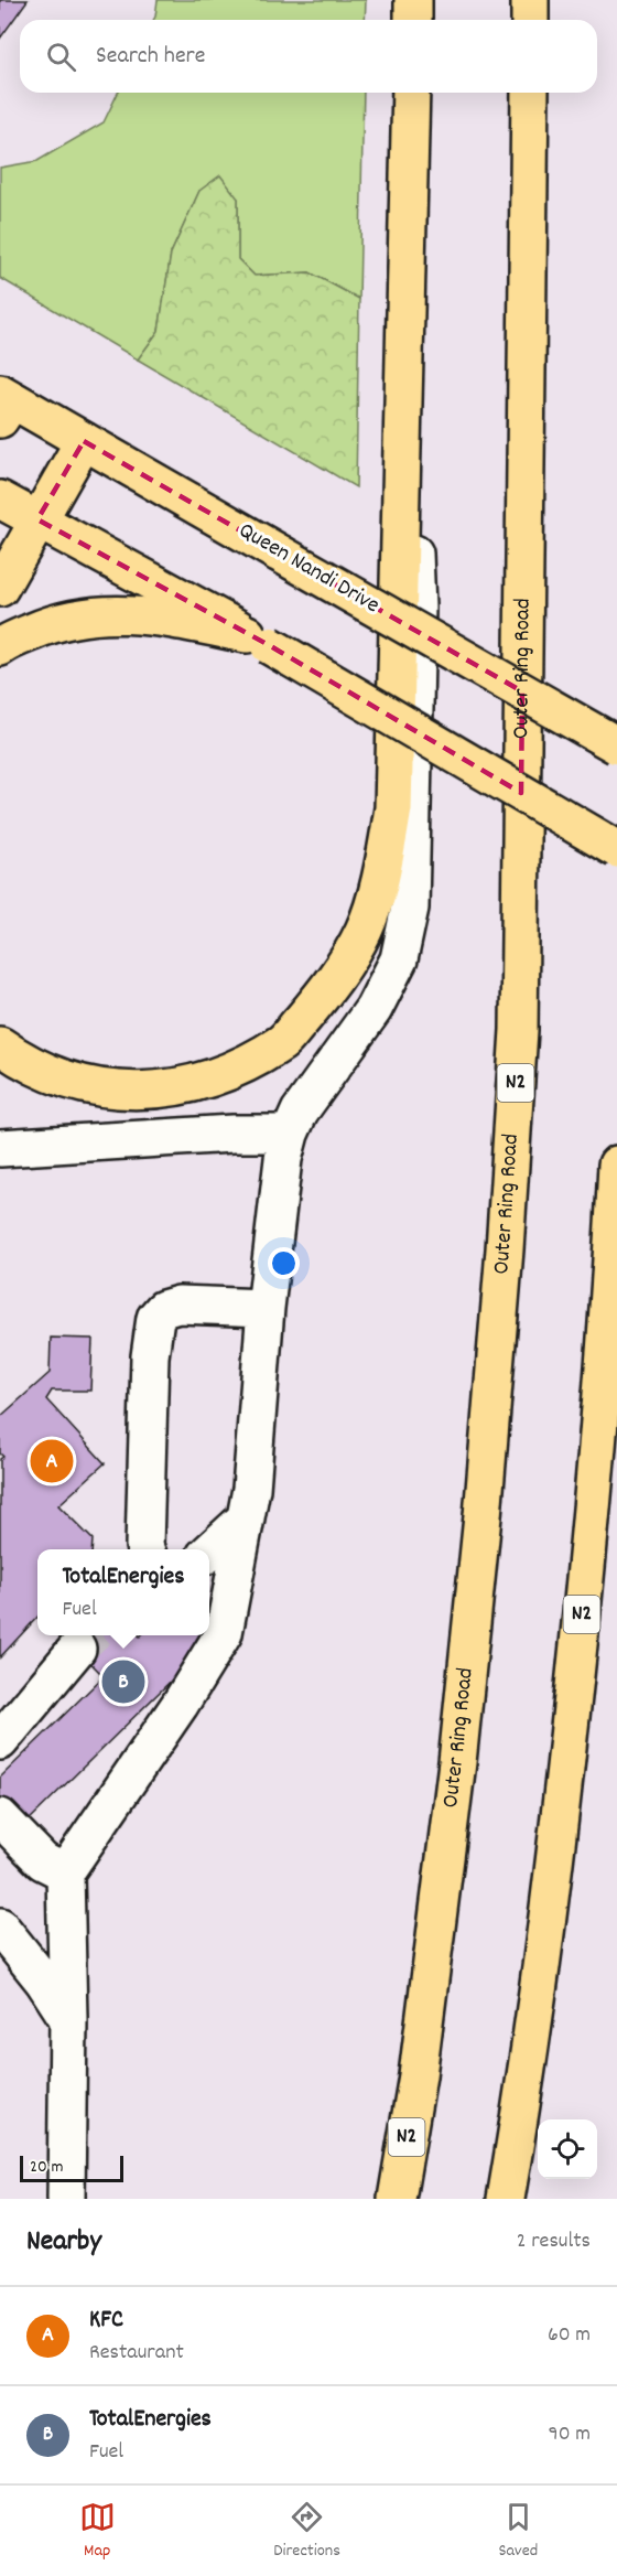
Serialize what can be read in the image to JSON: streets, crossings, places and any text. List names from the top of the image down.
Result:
{
  "streets": {
    "main road": ["Queen Nandi Drive", "Outer Ring Road", "N2"]
  },
  "scale_bar": "20 m",
  "page": {
    "search": "Search here",
    "pins": ["A", "B"],
    "popup": ["TotalEnergies", "Fuel"],
    "scale": "20 m",
    "heading": ["Nearby", "2 results"],
    "list": [
      {
        "mark": "A",
        "name": "KFC",
        "note": "Restaurant",
        "value": "60 m"
      },
      {
        "mark": "B",
        "name": "TotalEnergies",
        "note": "Fuel",
        "value": "90 m"
      }
    ],
    "nav": ["Map", "Directions", "Saved"]
  }
}
